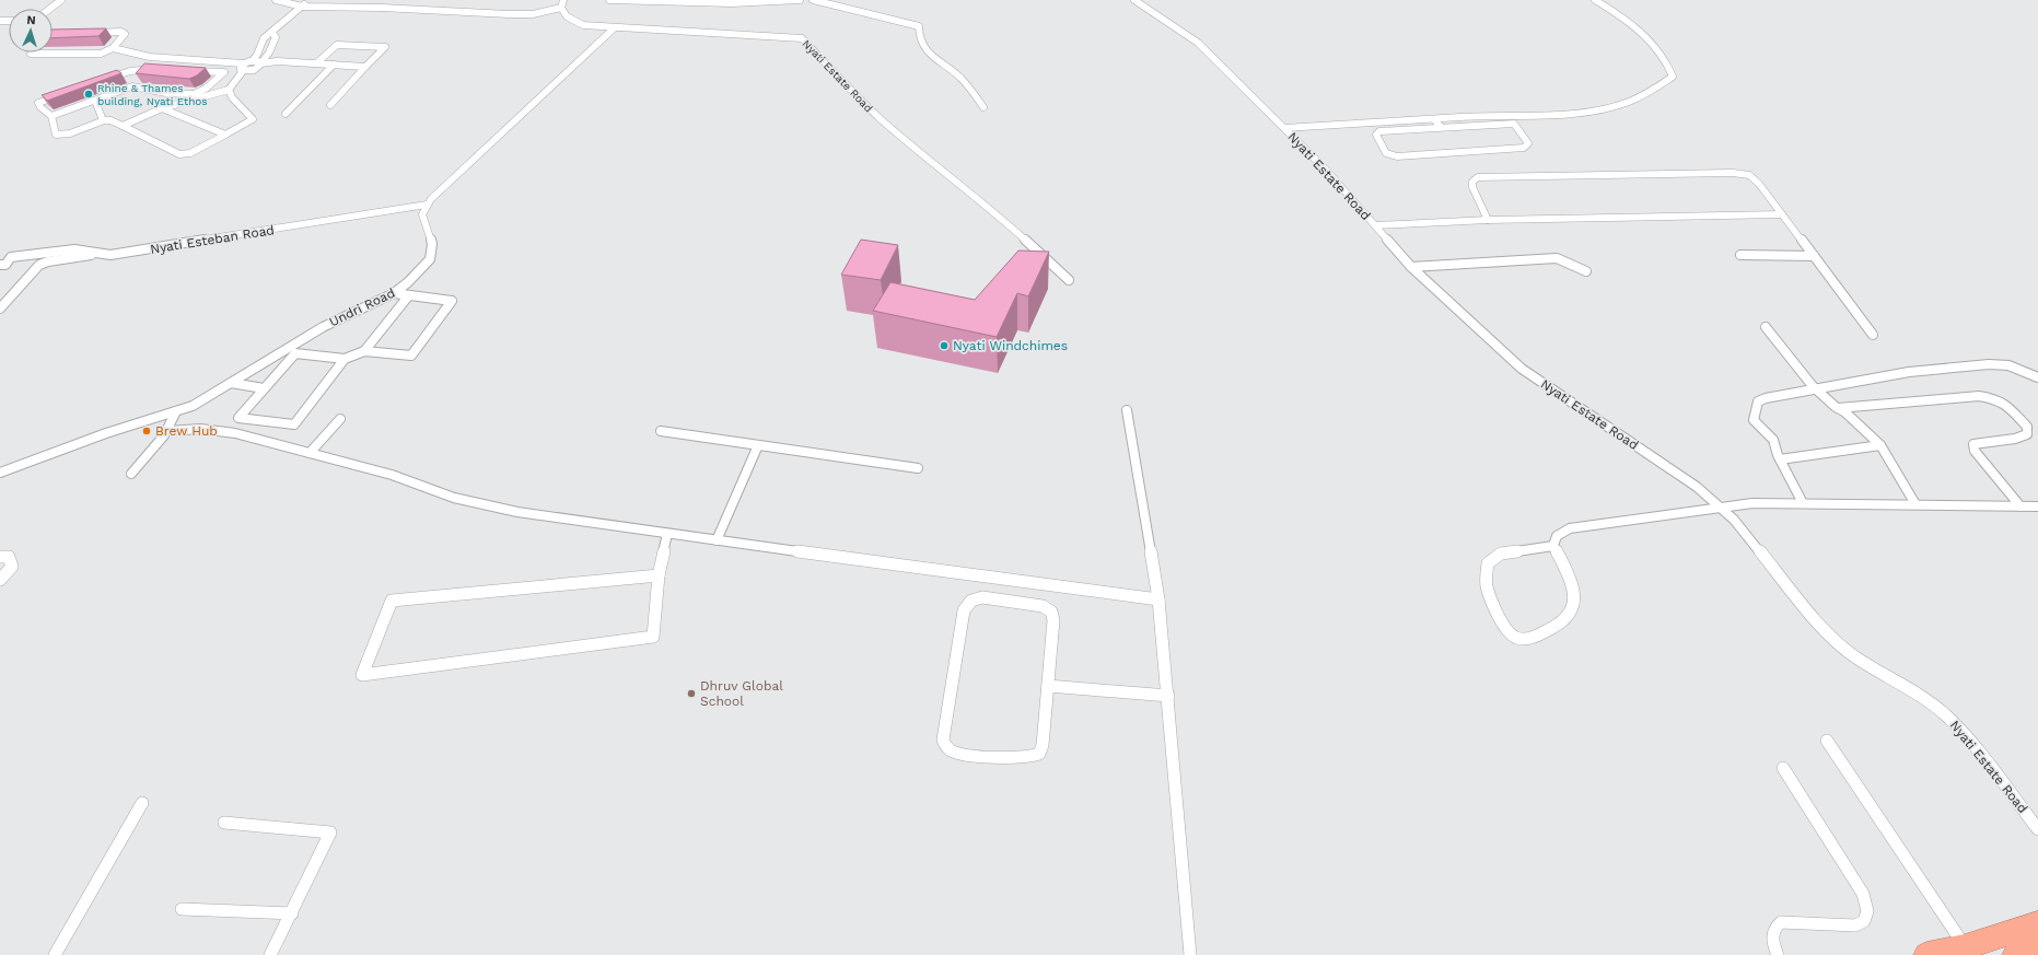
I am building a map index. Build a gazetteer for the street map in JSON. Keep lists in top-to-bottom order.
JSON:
{
  "streets": {
    "street": ["Nyati Estate Road", "Nyati Esteban Road", "Undri Road"]
  },
  "crossings": [
    ["Nyati Esteban Road", "Undri Road"]
  ],
  "places": [
    "Rhine & Thames building, Nyati Ethos",
    "Nyati Windchimes",
    "Brew Hub",
    "Dhruv Global School"
  ],
  "north": "top"
}
